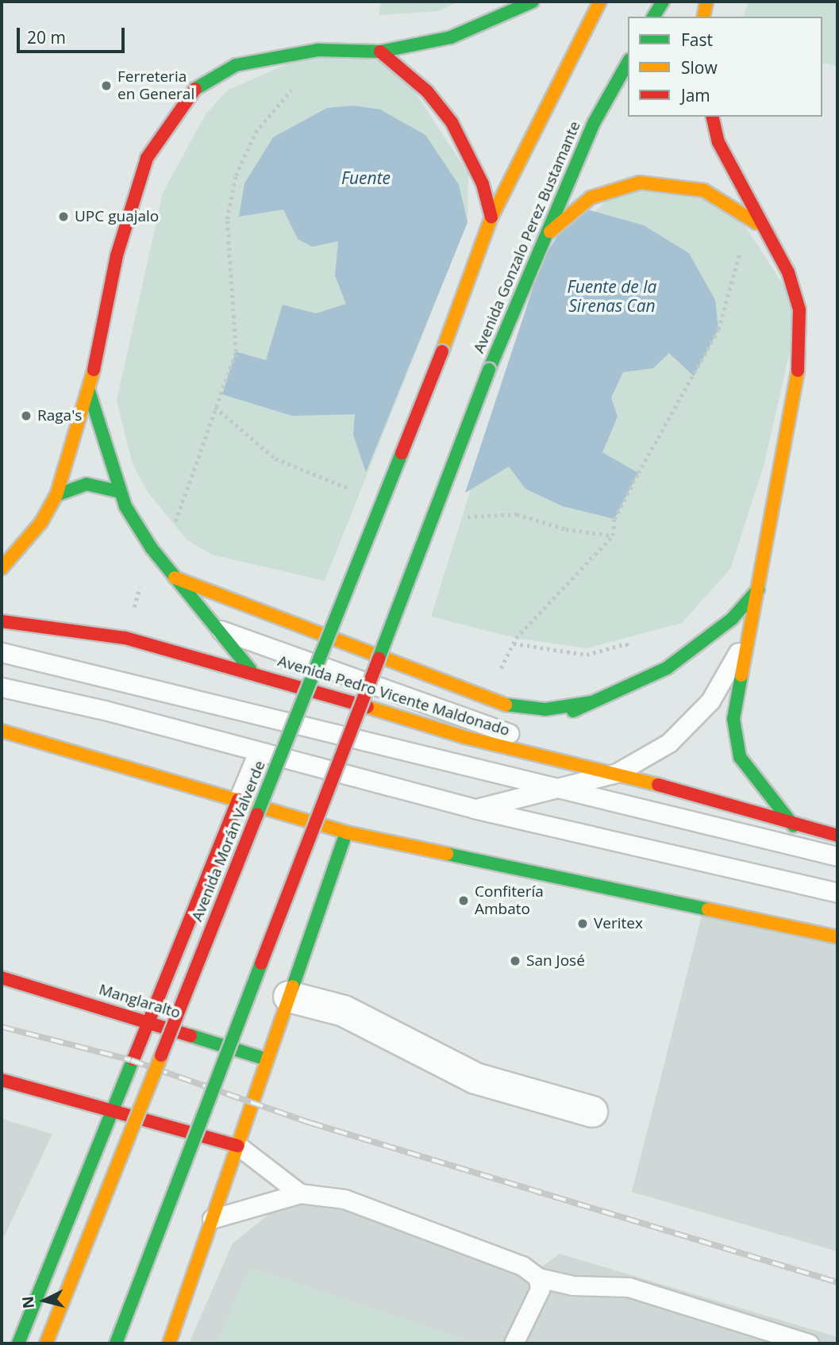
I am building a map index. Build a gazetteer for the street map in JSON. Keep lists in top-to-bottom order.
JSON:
{
  "streets": {
    "main road": [
      "Avenida Gonzalo Perez Bustamante",
      "Avenida Pedro Vicente Maldonado",
      "Avenida Morán Valverde",
      "Manglaralto"
    ]
  },
  "water": ["Fuente", "Fuente de la Sirenas Can"],
  "places": [
    "Ferreteria en General",
    "UPC guajalo",
    "Raga's",
    "Confitería Ambato",
    "Veritex",
    "San José"
  ],
  "legend": ["Fast", "Slow", "Jam"],
  "scale_bar": "20 m",
  "north": "left"
}
